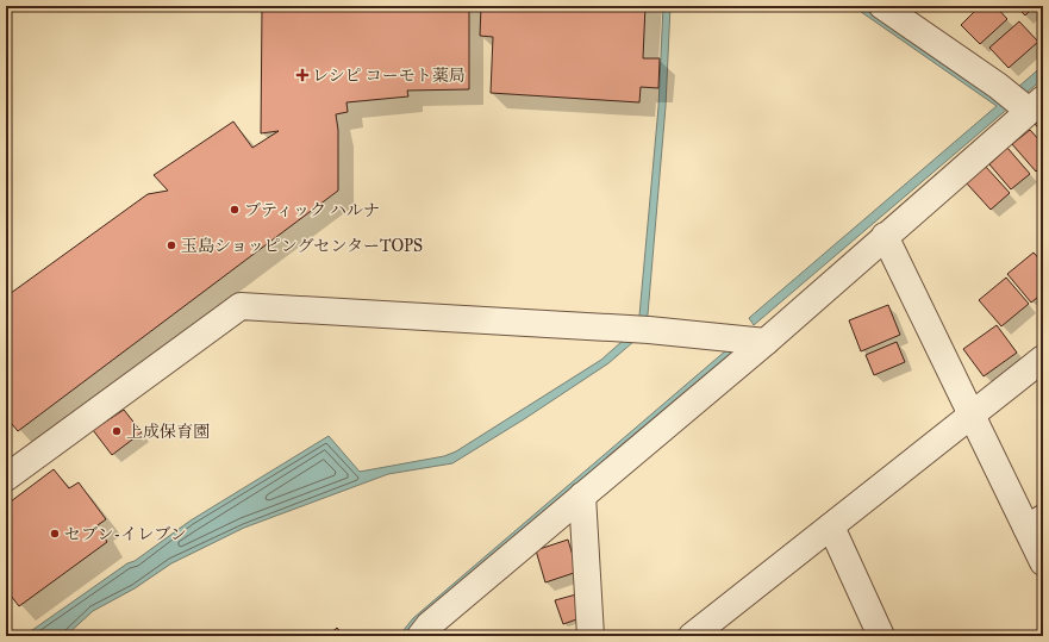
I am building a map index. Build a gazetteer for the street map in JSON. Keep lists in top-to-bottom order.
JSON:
{
  "places": {
    "health": ["レシピ コーモト薬局"],
    "other": [
      "ブティック ハルナ",
      "玉島ショッピングセンターTOPS",
      "上成保育園",
      "セブン-イレブン"
    ]
  }
}
